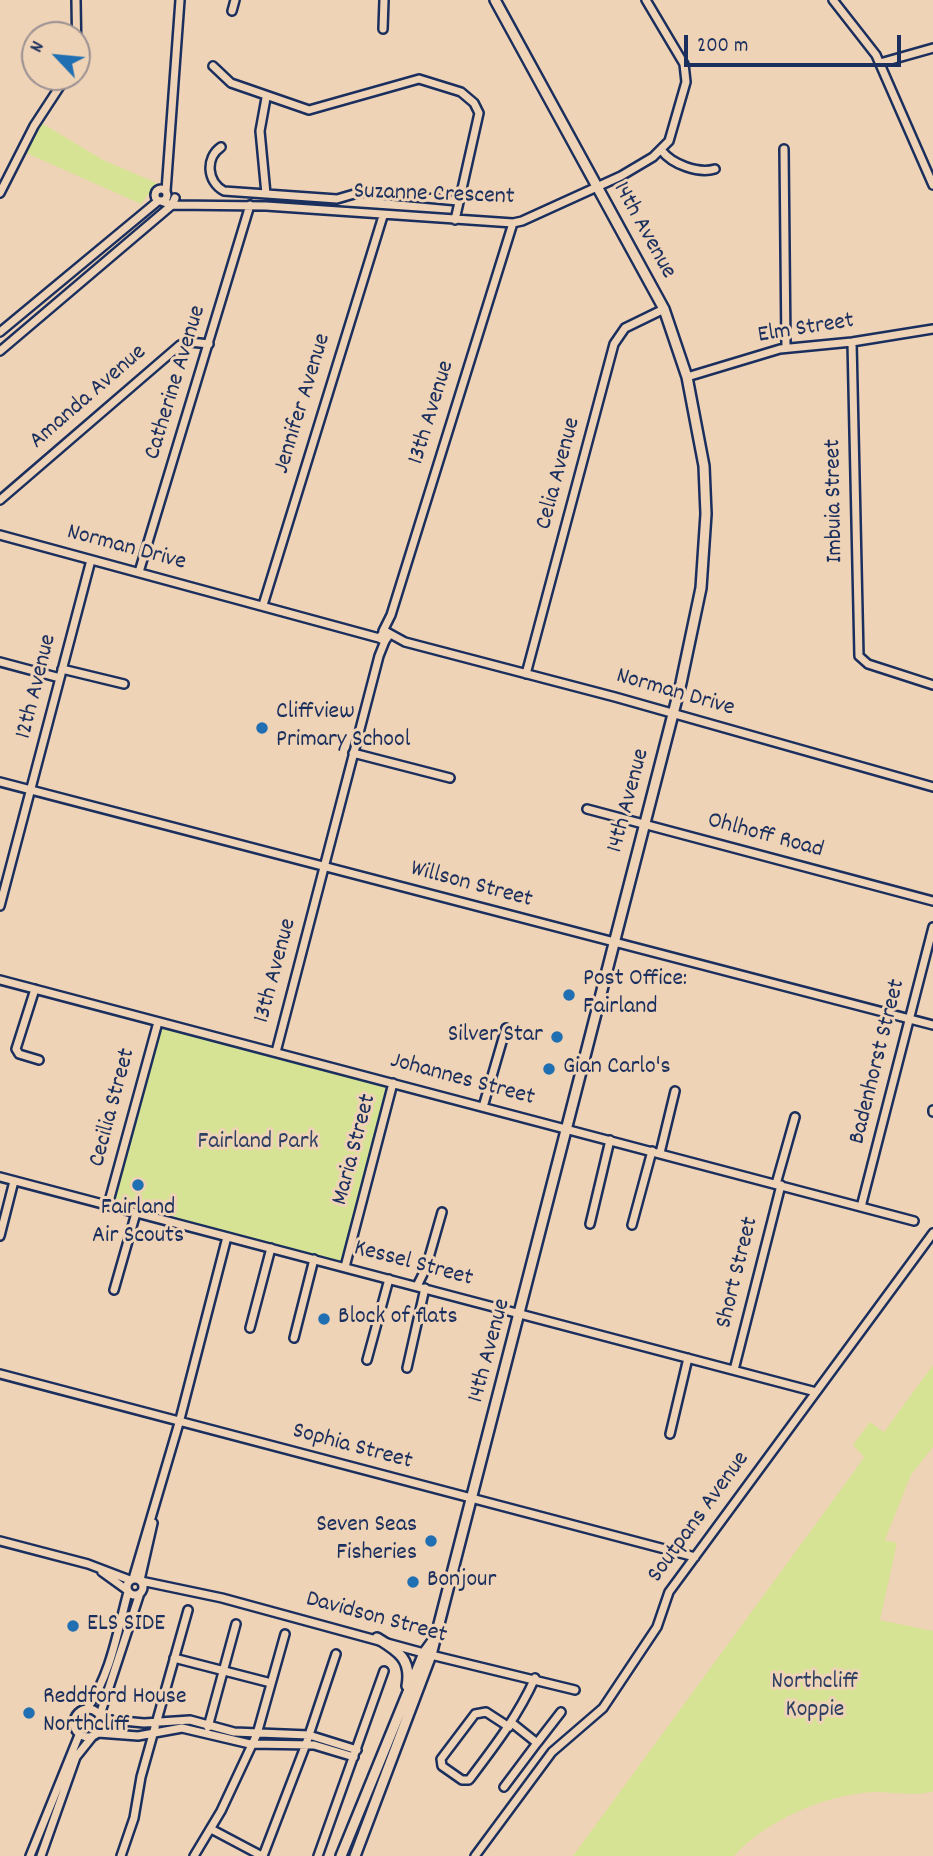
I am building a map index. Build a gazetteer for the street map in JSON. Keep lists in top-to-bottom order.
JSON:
{
  "streets": {
    "main road": ["14th Avenue"],
    "street": [
      "Suzanne Crescent",
      "Elm Street",
      "Catherine Avenue",
      "Amanda Avenue",
      "Jennifer Avenue",
      "13th Avenue",
      "Celia Avenue",
      "Imbuia Street",
      "Norman Drive",
      "12th Avenue",
      "Ohlhoff Road",
      "Willson Street",
      "Badenhorst Street",
      "Johannes Street",
      "Cecilia Street",
      "Maria Street",
      "Kessel Street",
      "Short Street",
      "Sophia Street",
      "Soutpans Avenue",
      "Davidson Street"
    ]
  },
  "crossings": [
    ["Suzanne Crescent", "14th Avenue"],
    ["Suzanne Crescent", "Catherine Avenue"],
    ["Suzanne Crescent", "Jennifer Avenue"],
    ["Suzanne Crescent", "13th Avenue"],
    ["14th Avenue", "Elm Street"],
    ["14th Avenue", "Celia Avenue"],
    ["14th Avenue", "Norman Drive"],
    ["14th Avenue", "Ohlhoff Road"],
    ["14th Avenue", "Willson Street"],
    ["14th Avenue", "Johannes Street"],
    ["14th Avenue", "Kessel Street"],
    ["14th Avenue", "Sophia Street"],
    ["14th Avenue", "Davidson Street"],
    ["Elm Street", "Imbuia Street"],
    ["Catherine Avenue", "Amanda Avenue"],
    ["Catherine Avenue", "Norman Drive"],
    ["Jennifer Avenue", "Norman Drive"],
    ["13th Avenue", "Norman Drive"],
    ["13th Avenue", "Willson Street"],
    ["13th Avenue", "Johannes Street"],
    ["Celia Avenue", "Norman Drive"],
    ["Norman Drive", "12th Avenue"],
    ["12th Avenue", "Willson Street"],
    ["Willson Street", "Badenhorst Street"],
    ["Badenhorst Street", "Johannes Street"],
    ["Johannes Street", "Cecilia Street"],
    ["Johannes Street", "Maria Street"],
    ["Johannes Street", "Short Street"],
    ["Cecilia Street", "Kessel Street"],
    ["Maria Street", "Kessel Street"],
    ["Kessel Street", "Short Street"],
    ["Kessel Street", "Soutpans Avenue"],
    ["Sophia Street", "Soutpans Avenue"]
  ],
  "parks": ["Fairland Park", "Northcliff Koppie"],
  "places": [
    "Cliffview Primary School",
    "Post Office: Fairland",
    "Silver Star",
    "Gian Carlo's",
    "Fairland Air Scouts",
    "Block of flats",
    "Seven Seas Fisheries",
    "Bonjour",
    "ELS SIDE",
    "Reddford House Northcliff"
  ],
  "scale_bar": "200 m",
  "north": "top left"
}
